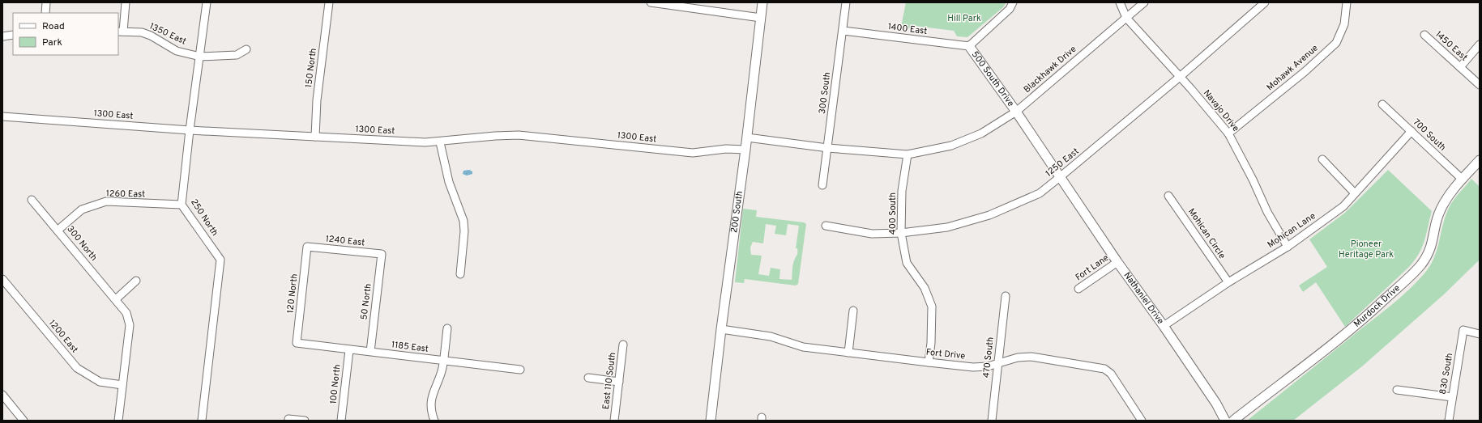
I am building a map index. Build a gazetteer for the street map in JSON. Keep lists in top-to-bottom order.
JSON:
{
  "streets": {
    "street": [
      "1400 East",
      "1350 East",
      "1450 East",
      "150 North",
      "Mohawk Avenue",
      "Blackhawk Drive",
      "500 South Drive",
      "300 South",
      "Navajo Drive",
      "1300 East",
      "700 South",
      "1250 East",
      "1260 East",
      "200 South",
      "400 South",
      "250 North",
      "Mohican Lane",
      "Mohican Circle",
      "1240 East",
      "300 North",
      "Fort Lane",
      "120 North",
      "Nathaniel Drive",
      "50 North",
      "Murdock Drive",
      "1200 East",
      "1185 East",
      "Fort Drive",
      "470 South",
      "830 South",
      "East 110 South",
      "100 North"
    ]
  },
  "crossings": [
    ["1400 East", "500 South Drive"],
    ["1400 East", "300 South"],
    ["1350 East", "250 North"],
    ["150 North", "1300 East"],
    ["Mohawk Avenue", "Navajo Drive"],
    ["Blackhawk Drive", "500 South Drive"],
    ["Blackhawk Drive", "300 South"],
    ["Blackhawk Drive", "Navajo Drive"],
    ["Blackhawk Drive", "400 South"],
    ["500 South Drive", "1250 East"],
    ["500 South Drive", "Nathaniel Drive"],
    ["Navajo Drive", "1250 East"],
    ["Navajo Drive", "Mohican Lane"],
    ["1300 East", "200 South"],
    ["1300 East", "250 North"],
    ["700 South", "Mohican Lane"],
    ["700 South", "Murdock Drive"],
    ["1250 East", "400 South"],
    ["1250 East", "Nathaniel Drive"],
    ["1260 East", "250 North"],
    ["1260 East", "300 North"],
    ["200 South", "Fort Drive"],
    ["400 South", "Fort Drive"],
    ["Mohican Lane", "Mohican Circle"],
    ["Mohican Lane", "Nathaniel Drive"],
    ["1240 East", "120 North"],
    ["1240 East", "50 North"],
    ["300 North", "1200 East"],
    ["Fort Lane", "Nathaniel Drive"],
    ["120 North", "1185 East"],
    ["50 North", "1185 East"],
    ["1185 East", "100 North"],
    ["Fort Drive", "470 South"]
  ],
  "parks": ["Hill Park", "Pioneer Heritage Park"],
  "legend": ["Road", "Park"]
}
